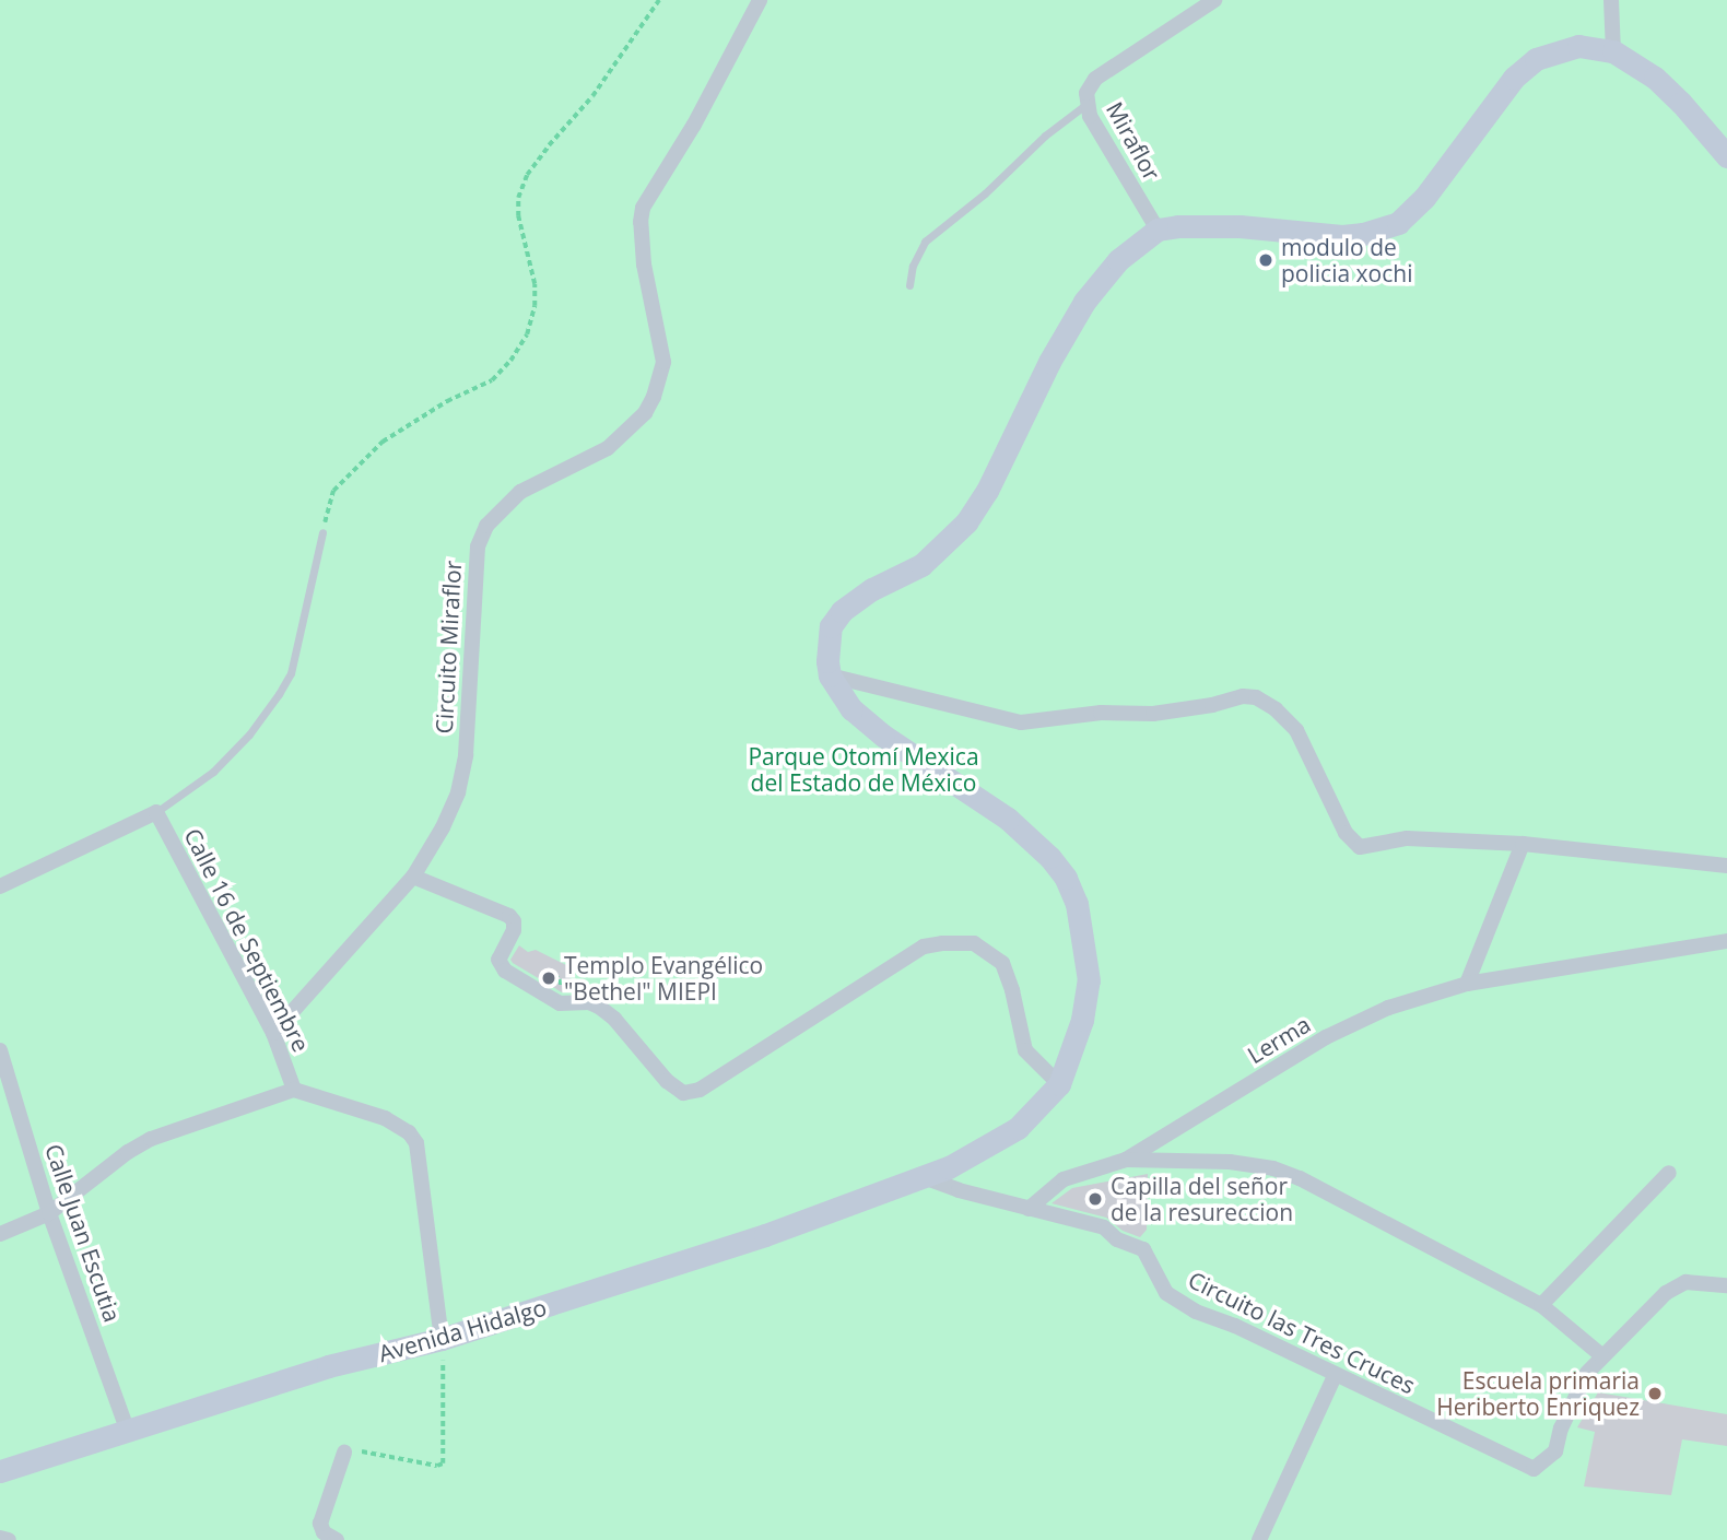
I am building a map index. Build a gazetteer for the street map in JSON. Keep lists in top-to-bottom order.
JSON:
{
  "streets": {
    "main road": ["Avenida Hidalgo"],
    "street": [
      "Miraflor",
      "Circuito Miraflor",
      "Calle 16 de Septiembre",
      "Lerma",
      "Calle Juan Escutia",
      "Circuito las Tres Cruces"
    ]
  },
  "crossings": [
    ["Circuito Miraflor", "Calle 16 de Septiembre"],
    ["Calle 16 de Septiembre", "Calle Juan Escutia"],
    ["Calle 16 de Septiembre", "Avenida Hidalgo"],
    ["Calle Juan Escutia", "Avenida Hidalgo"],
    ["Avenida Hidalgo", "Circuito las Tres Cruces"]
  ],
  "parks": ["Parque Otomí Mexica del Estado de México"],
  "places": [
    "modulo de policia xochi",
    "Templo Evangélico \"Bethel\" MIEPI",
    "Capilla del señor de la resureccion",
    "Escuela primaria Heriberto Enriquez"
  ]
}
